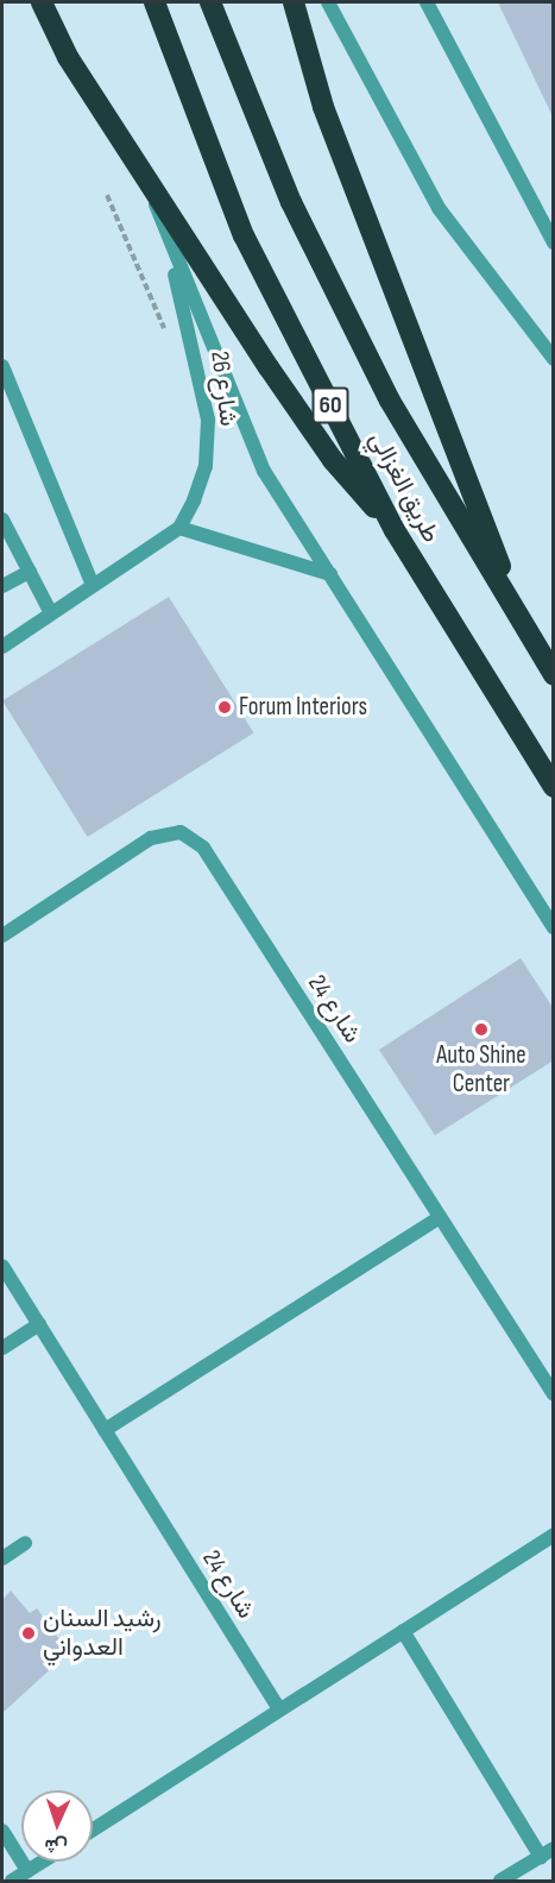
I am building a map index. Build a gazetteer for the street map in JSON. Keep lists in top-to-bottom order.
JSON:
{
  "streets": {
    "highway": ["60", "طريق الغزالي"],
    "street": ["شارع 26", "شارع 24"]
  },
  "places": ["Forum Interiors", "Auto Shine Center", "رشيد السنان العدواني"],
  "north": "bottom"
}
